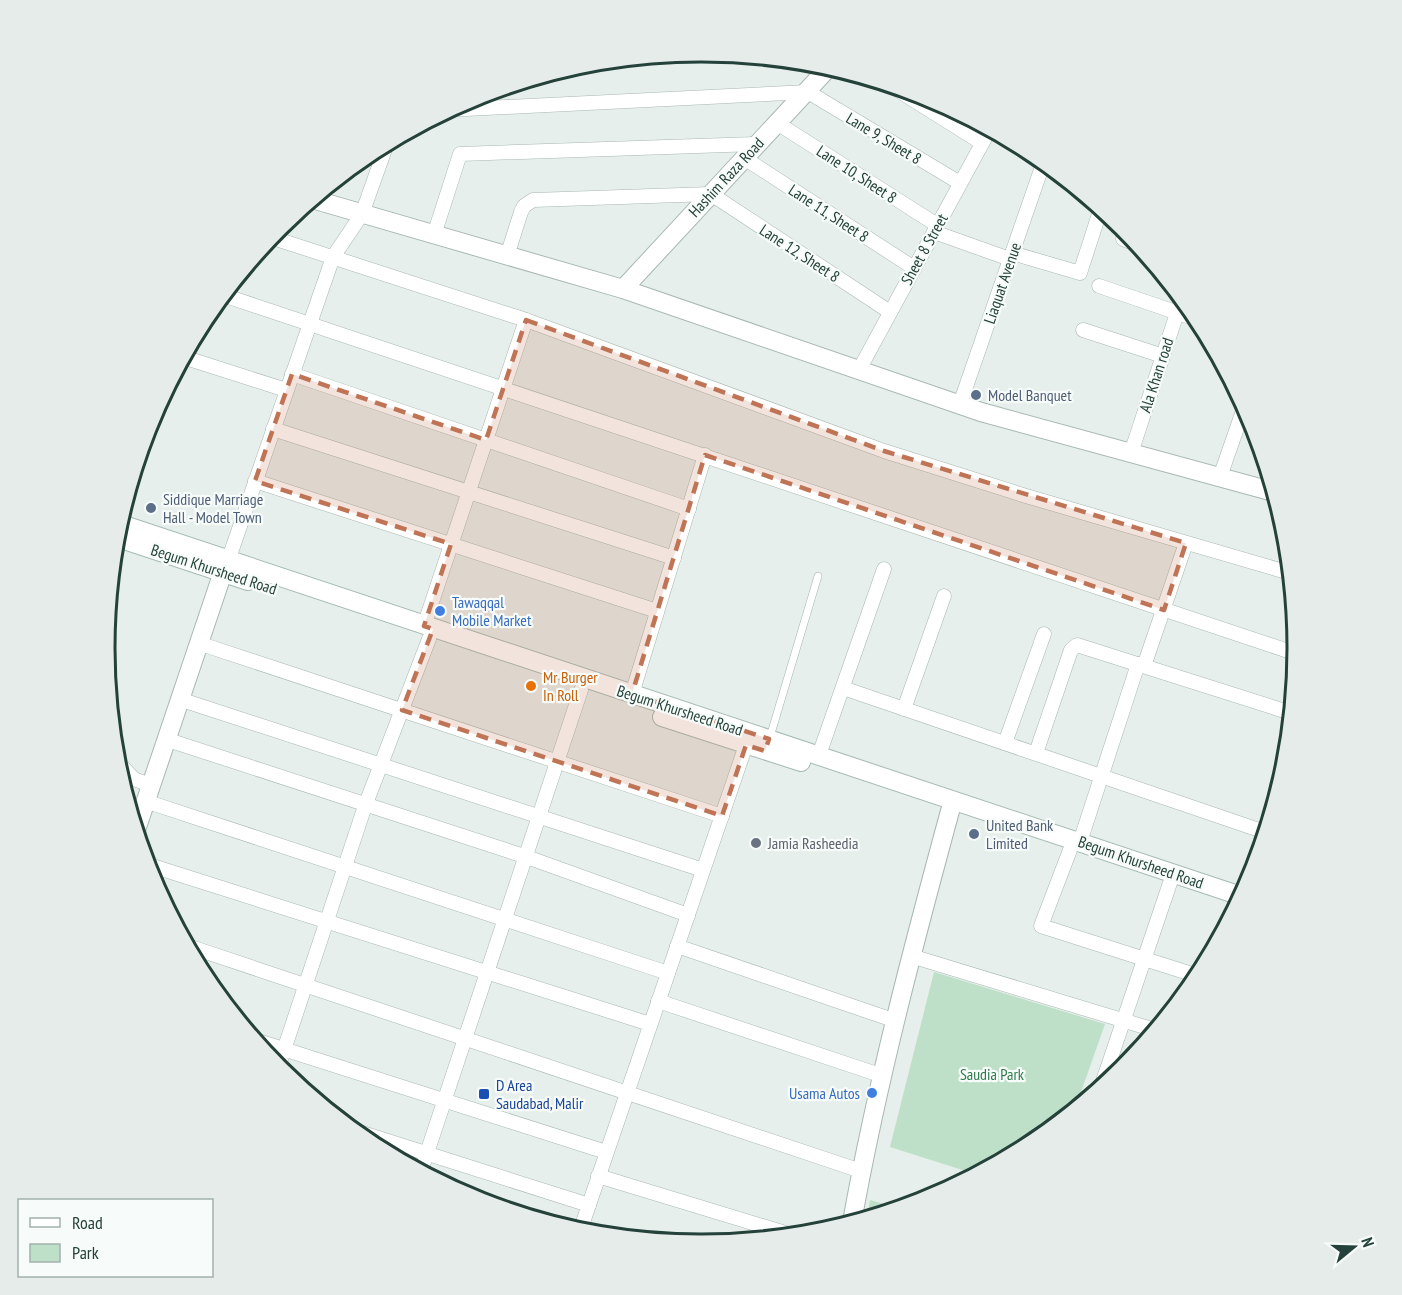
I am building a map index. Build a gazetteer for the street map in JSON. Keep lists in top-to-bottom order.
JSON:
{
  "streets": {
    "street": [
      "Lane 9, Sheet 8",
      "Lane 10, Sheet 8",
      "Hashim Raza Road",
      "Lane 11, Sheet 8",
      "Sheet 8 Street",
      "Lane 12, Sheet 8",
      "Liaquat Avenue",
      "Ala Khan road",
      "Begum Khursheed Road"
    ]
  },
  "crossings": [
    ["Lane 9, Sheet 8", "Hashim Raza Road"],
    ["Lane 9, Sheet 8", "Sheet 8 Street"],
    ["Lane 10, Sheet 8", "Hashim Raza Road"],
    ["Lane 10, Sheet 8", "Sheet 8 Street"],
    ["Lane 10, Sheet 8", "Liaquat Avenue"],
    ["Hashim Raza Road", "Lane 11, Sheet 8"],
    ["Hashim Raza Road", "Lane 12, Sheet 8"],
    ["Lane 11, Sheet 8", "Sheet 8 Street"],
    ["Sheet 8 Street", "Lane 12, Sheet 8"]
  ],
  "parks": ["Saudia Park"],
  "places": {
    "other": [
      "Model Banquet",
      "Siddique Marriage Hall - Model Town",
      "Tawaqqal Mobile Market",
      "Mr Burger In Roll",
      "United Bank Limited",
      "Jamia Rasheedia",
      "Usama Autos"
    ],
    "transit": ["D Area Saudabad, Malir"]
  },
  "legend": ["Road", "Park"],
  "north": "right"
}
